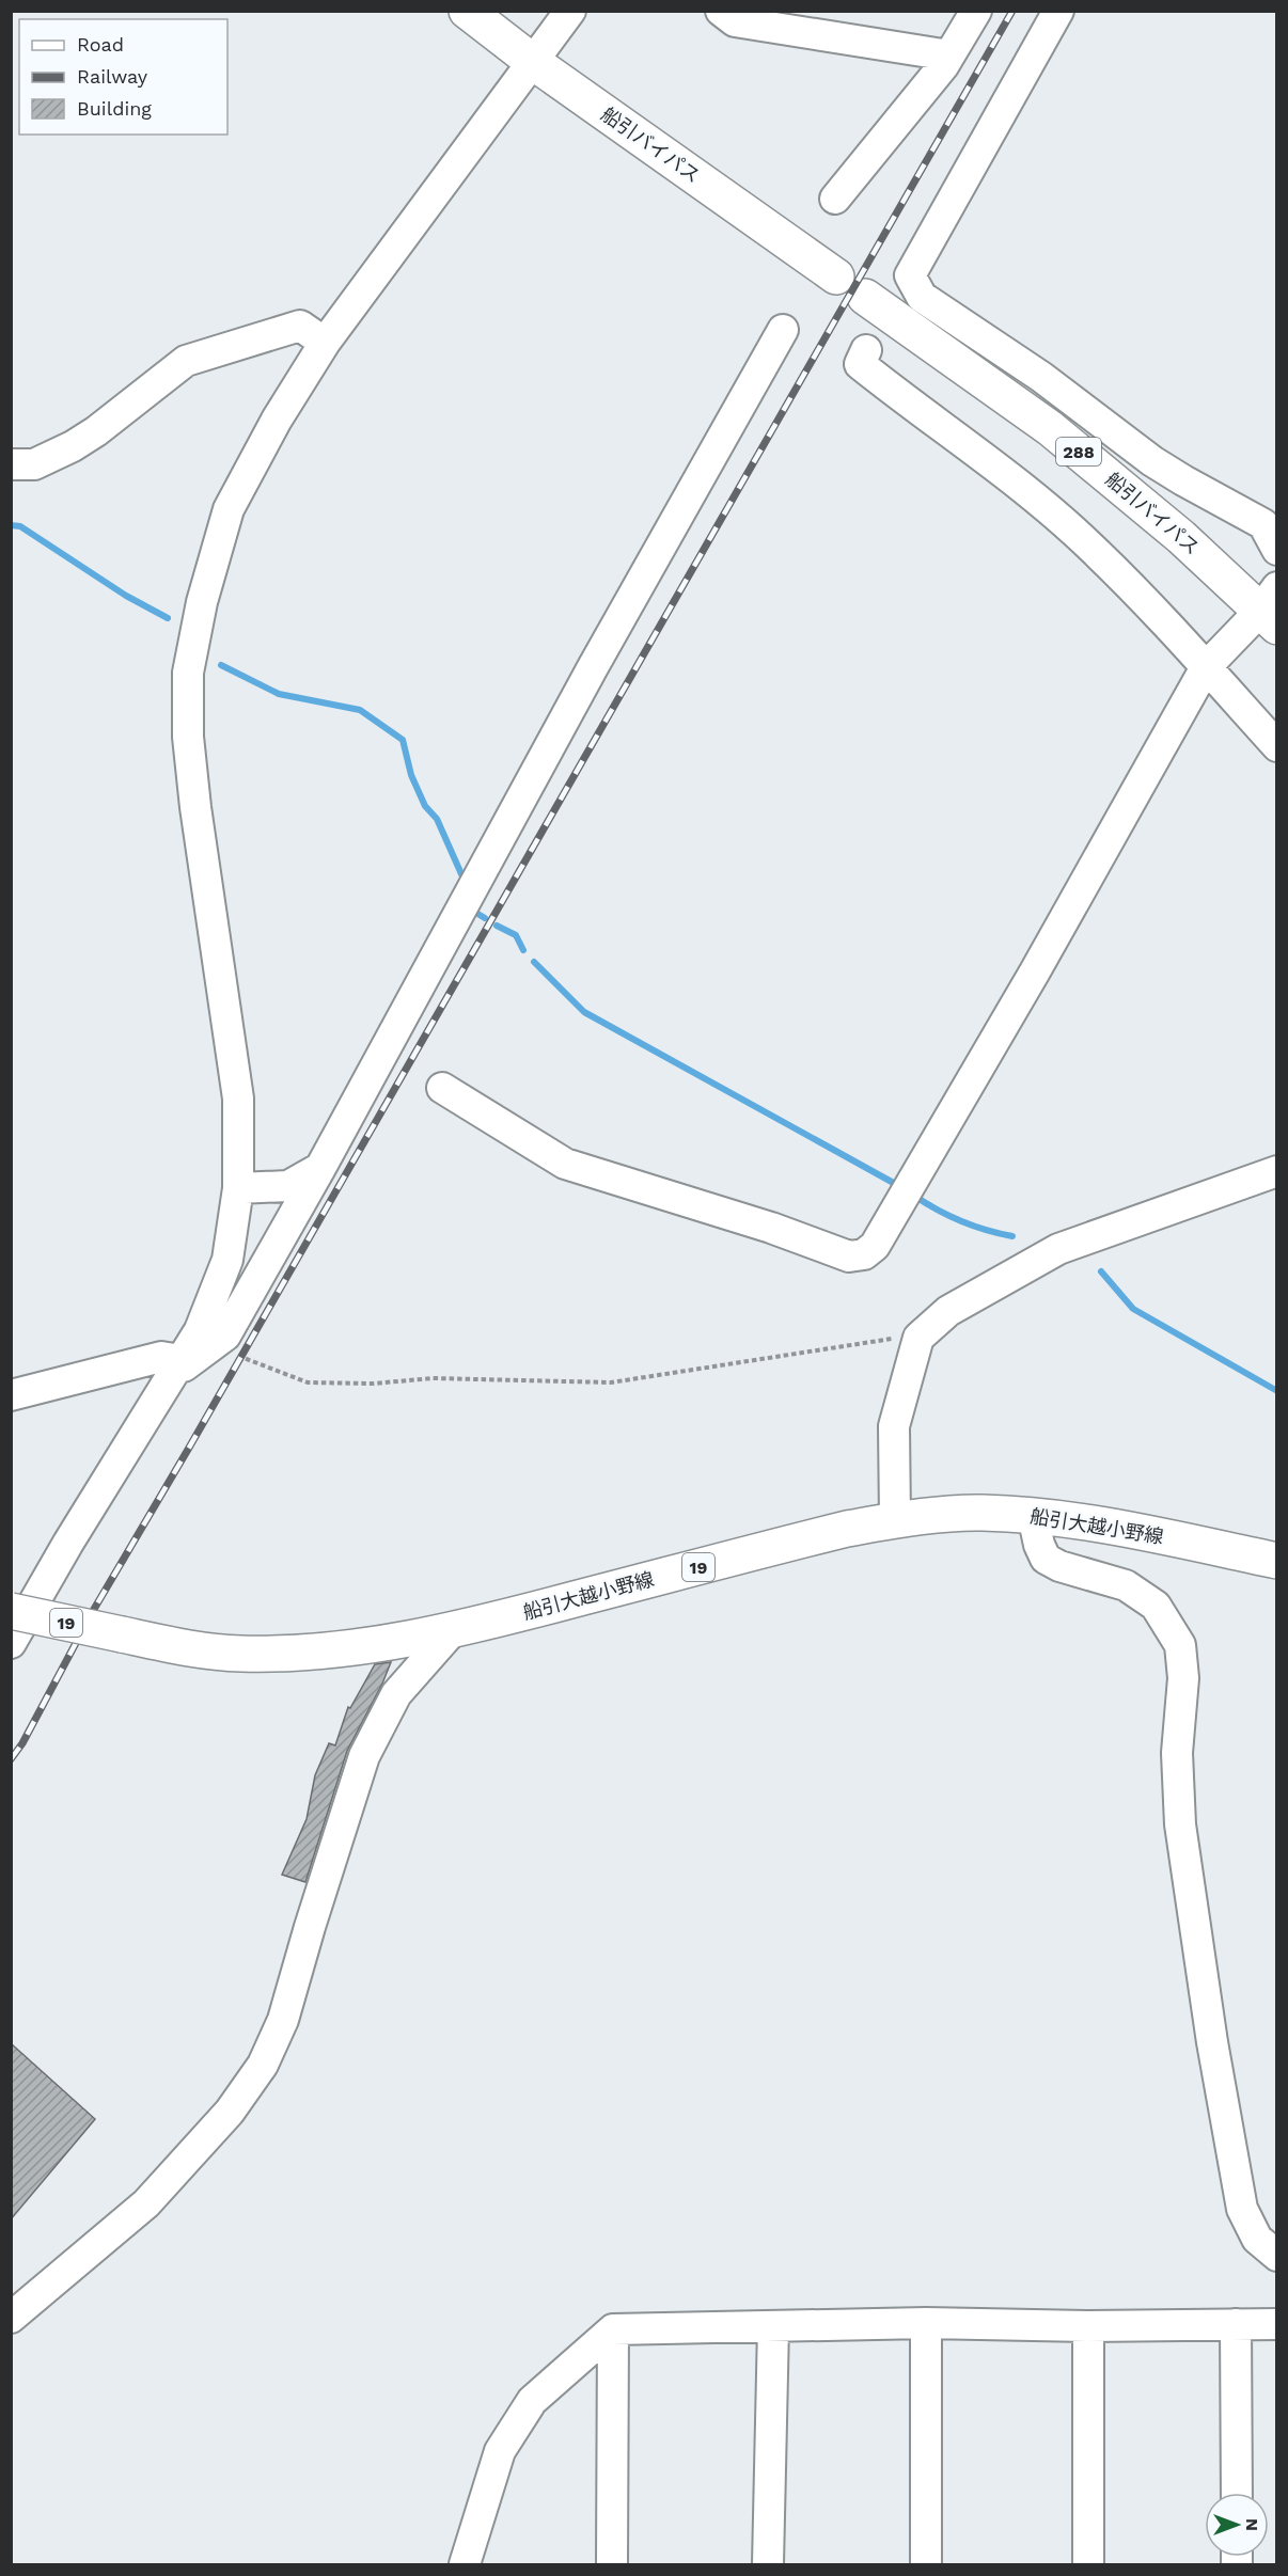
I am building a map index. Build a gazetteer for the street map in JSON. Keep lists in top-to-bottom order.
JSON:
{
  "streets": {
    "main road": [
      "船引バイパス",
      "288",
      "船引大越小野線",
      "19"
    ]
  },
  "legend": ["Road", "Railway", "Building"],
  "north": "right"
}
